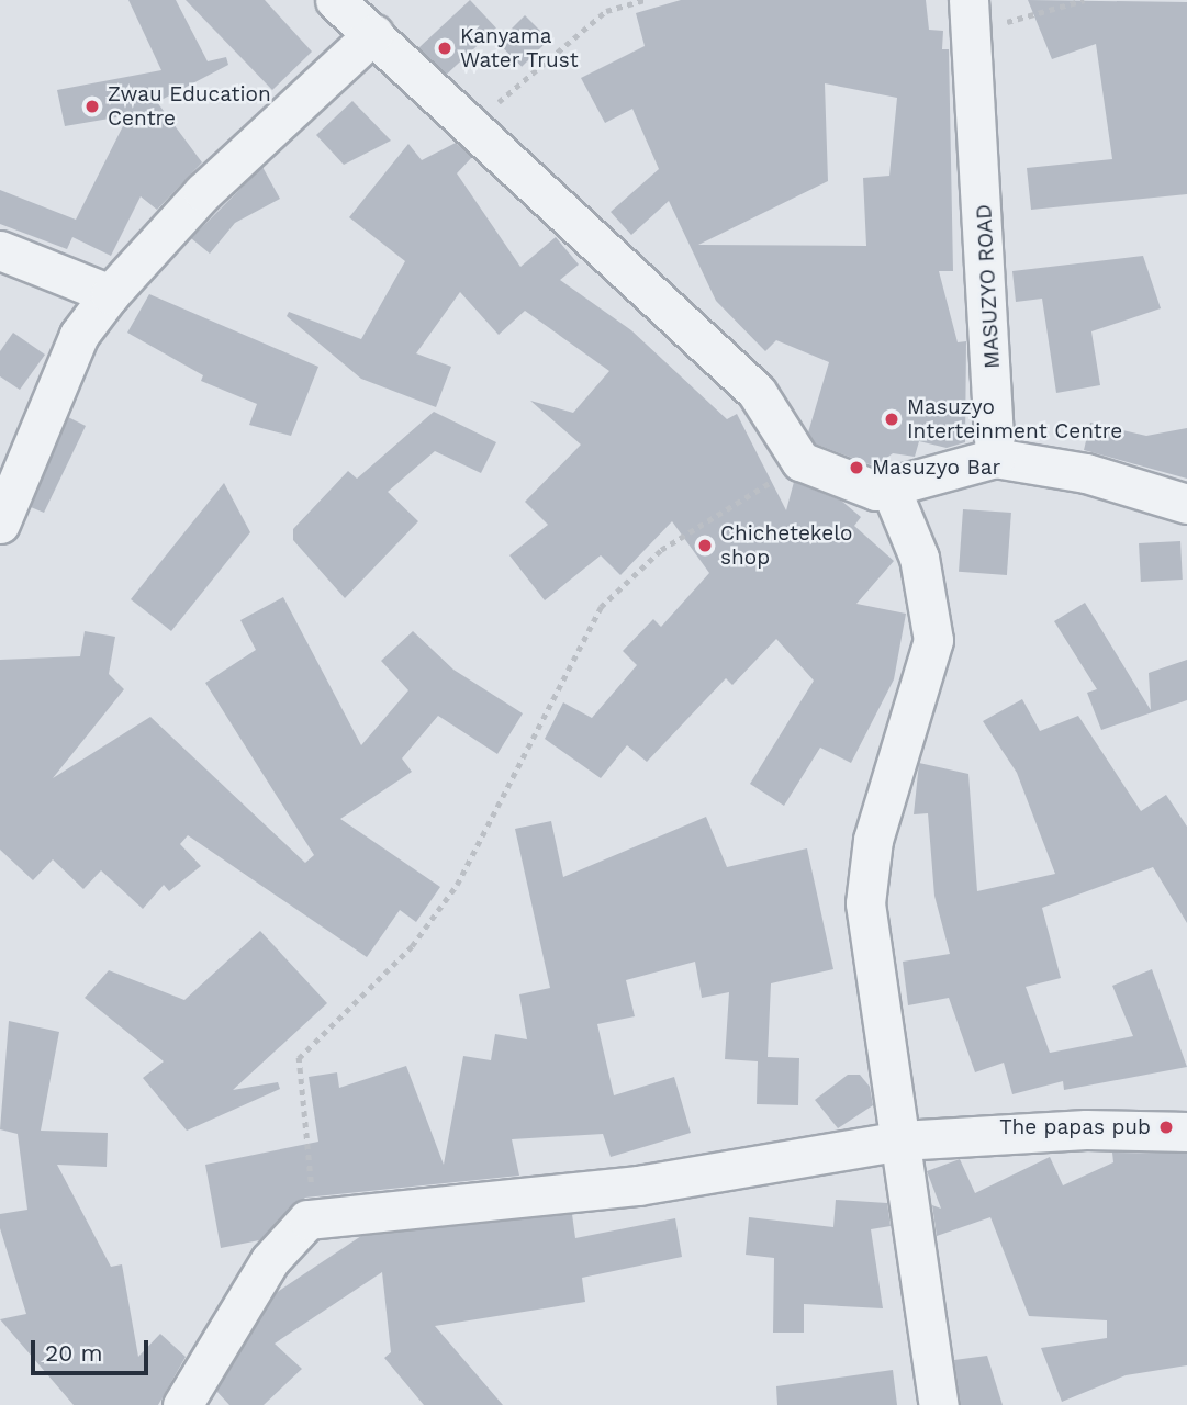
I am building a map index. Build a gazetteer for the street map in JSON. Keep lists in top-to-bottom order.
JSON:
{
  "streets": {
    "street": ["MASUZYO ROAD"]
  },
  "places": [
    "Kanyama Water Trust",
    "Zwau Education Centre",
    "Masuzyo Interteinment Centre",
    "Masuzyo Bar",
    "Chichetekelo shop",
    "The papas pub"
  ],
  "scale_bar": "20 m"
}
